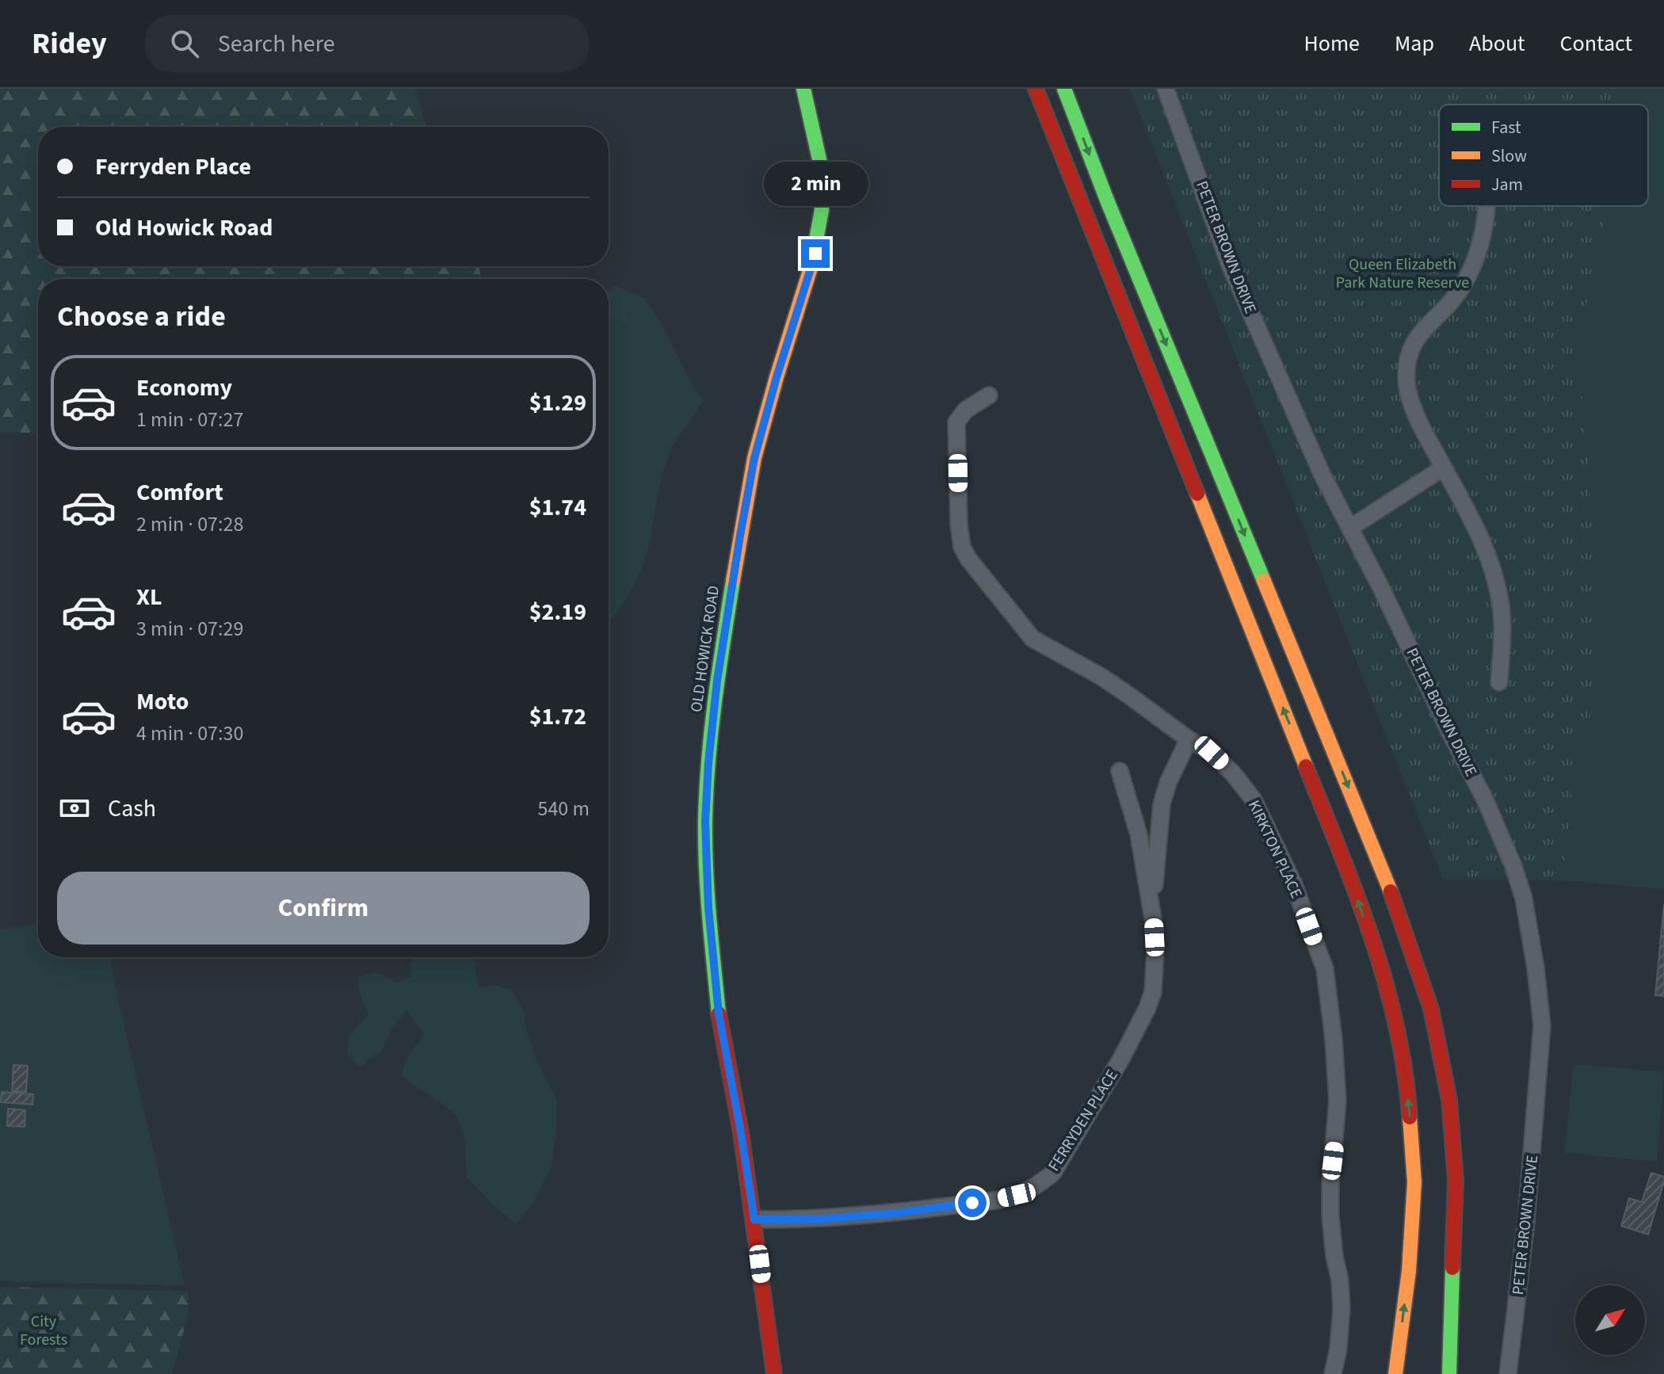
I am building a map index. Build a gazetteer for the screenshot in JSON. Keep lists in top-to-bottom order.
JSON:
{
  "streets": {
    "main road": ["OLD HOWICK ROAD"],
    "street": ["PETER BROWN DRIVE", "KIRKTON PLACE", "FERRYDEN PLACE"]
  },
  "crossings": [
    ["OLD HOWICK ROAD", "FERRYDEN PLACE"],
    ["KIRKTON PLACE", "FERRYDEN PLACE"]
  ],
  "parks": ["Queen Elizabeth Park Nature Reserve", "City Forests"],
  "legend": ["Fast", "Slow", "Jam"],
  "north": "top right",
  "page": {
    "header": "Ridey",
    "search": "Search here",
    "nav": [
      "Home",
      "Map",
      "About",
      "Contact"
    ],
    "banner": ["Ferryden Place", "Old Howick Road"],
    "bubble": "2 min",
    "heading": "Choose a ride",
    "list": [
      {
        "name": "Economy",
        "note": "1 min · 07:27",
        "value": "$1.29"
      },
      {
        "name": "Comfort",
        "note": "2 min · 07:28",
        "value": "$1.74"
      },
      {
        "name": "XL",
        "note": "3 min · 07:29",
        "value": "$2.19"
      },
      {
        "name": "Moto",
        "note": "4 min · 07:30",
        "value": "$1.72"
      }
    ],
    "pay": ["Cash", "540 m"],
    "buttons": "Confirm"
  }
}
